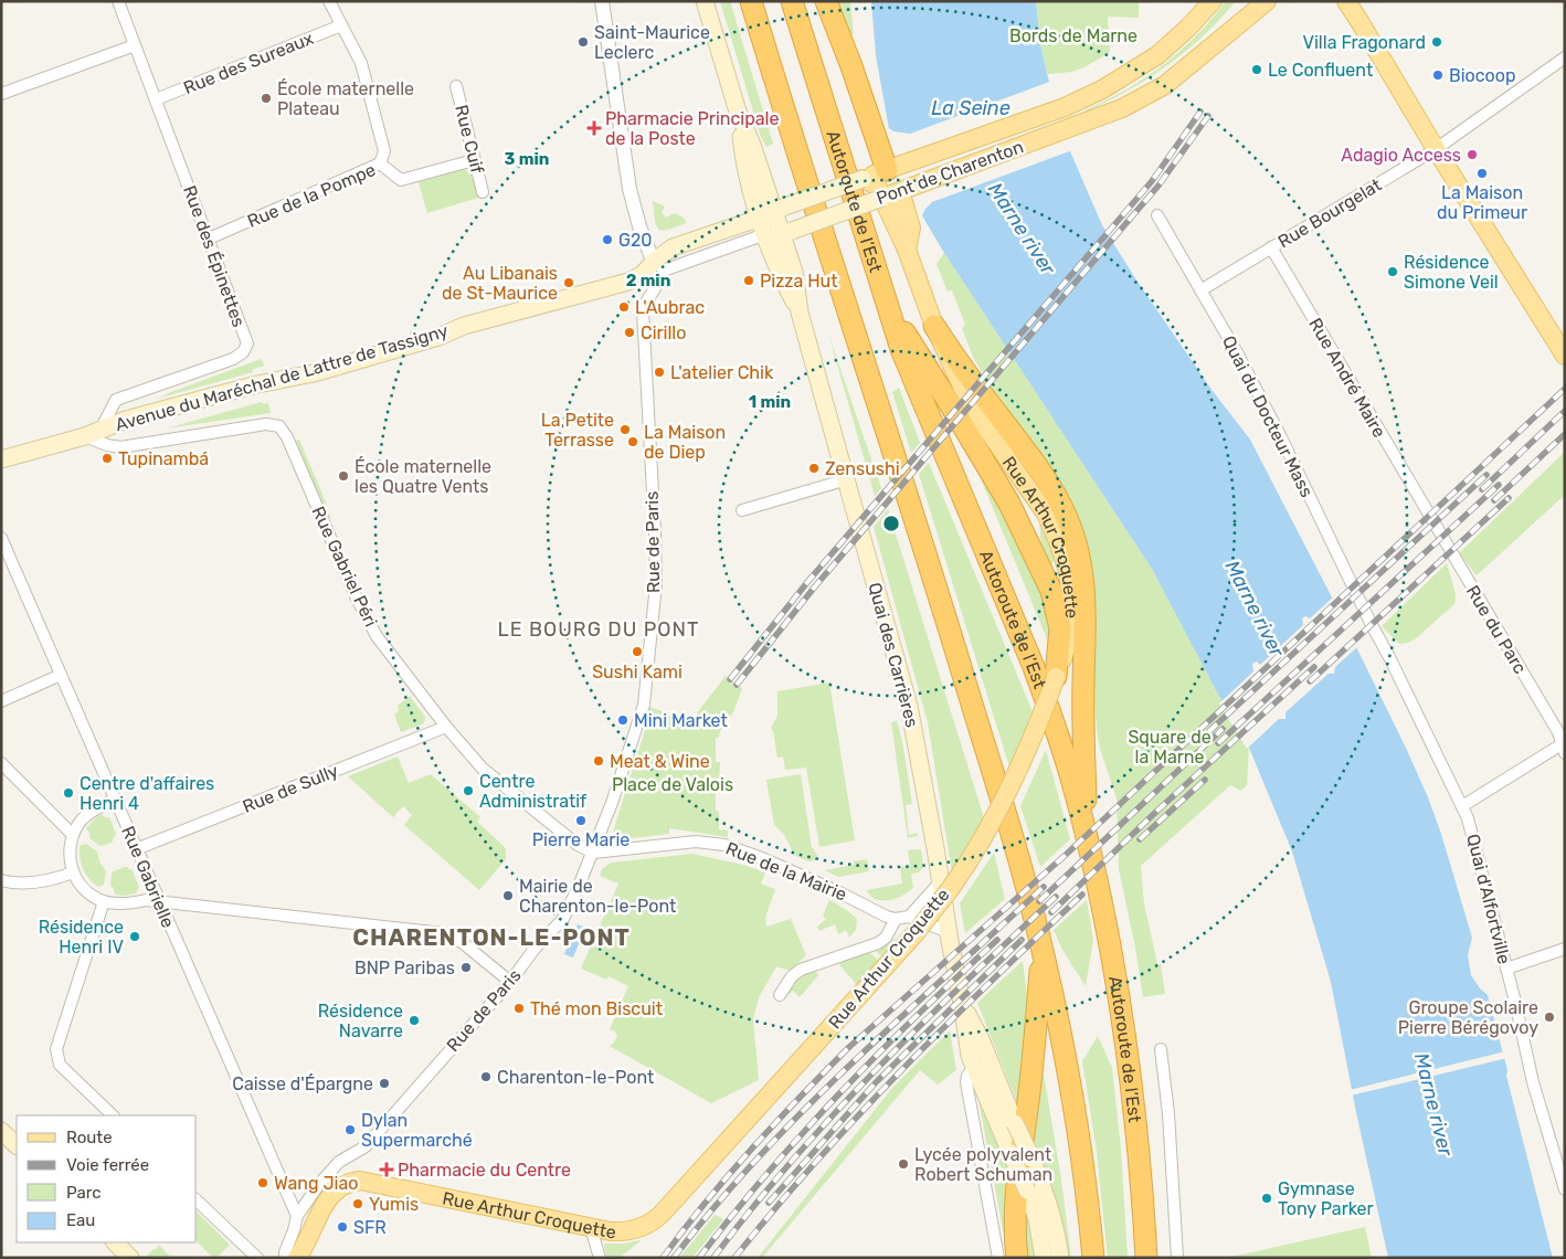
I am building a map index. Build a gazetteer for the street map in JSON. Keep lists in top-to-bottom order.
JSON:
{
  "streets": {
    "highway": ["Autoroute de l’Est"],
    "main road": [
      "Pont de Charenton",
      "Avenue du Maréchal de Lattre de Tassigny",
      "Rue Arthur Croquette",
      "Quai des Carrières"
    ],
    "street": [
      "Rue des Sureaux",
      "Rue Cuif",
      "Rue de la Pompe",
      "Rue Bourgelat",
      "Rue des Épinettes",
      "Rue André Maire",
      "Quai du Docteur Mass",
      "Rue de Paris",
      "Rue Gabriel Péri",
      "Rue du Parc",
      "Rue de Sully",
      "Rue de la Mairie",
      "Rue Gabrielle",
      "Quai d'Alfortville"
    ]
  },
  "crossings": [
    ["Rue des Sureaux", "Rue des Épinettes"],
    ["Rue Cuif", "Rue de la Pompe"],
    ["Pont de Charenton", "Avenue du Maréchal de Lattre de Tassigny"],
    ["Pont de Charenton", "Rue Arthur Croquette"],
    ["Pont de Charenton", "Rue de Paris"],
    ["Pont de Charenton", "Quai des Carrières"],
    ["Rue de la Pompe", "Rue des Épinettes"],
    ["Rue Bourgelat", "Rue André Maire"],
    ["Rue Bourgelat", "Quai du Docteur Mass"],
    ["Rue des Épinettes", "Avenue du Maréchal de Lattre de Tassigny"],
    ["Avenue du Maréchal de Lattre de Tassigny", "Rue de Paris"],
    ["Avenue du Maréchal de Lattre de Tassigny", "Rue Gabriel Péri"],
    ["Rue André Maire", "Rue du Parc"],
    ["Quai du Docteur Mass", "Quai d'Alfortville"],
    ["Rue de Paris", "Rue Gabriel Péri"],
    ["Rue de Paris", "Rue de la Mairie"],
    ["Rue de Paris", "Rue Gabrielle"],
    ["Rue Gabriel Péri", "Rue de Sully"],
    ["Rue Gabriel Péri", "Rue de la Mairie"],
    ["Rue de Sully", "Rue Gabrielle"]
  ],
  "districts": ["LE BOURG DU PONT", "CHARENTON-LE-PONT"],
  "water": ["La Seine", "Marne river"],
  "parks": ["Bords de Marne", "Square de la Marne", "Place de Valois"],
  "places": {
    "other": [
      "Saint-Maurice Leclerc",
      "Villa Fragonard",
      "Le Confluent",
      "Biocoop",
      "École maternelle Plateau",
      "Adagio Access",
      "La Maison du Primeur",
      "G20",
      "Résidence Simone Veil",
      "Pizza Hut",
      "Au Libanais de St-Maurice",
      "L'Aubrac",
      "Cirillo",
      "L'atelier Chik",
      "La Petite Terrasse",
      "La Maison de Diep",
      "Tupinambá",
      "Zensushi",
      "École maternelle les Quatre Vents",
      "Sushi Kami",
      "Mini Market",
      "Meat & Wine",
      "Centre Administratif",
      "Centre d'affaires Henri 4",
      "Pierre Marie",
      "Mairie de Charenton-le-Pont",
      "Résidence Henri IV",
      "BNP Paribas",
      "Thé mon Biscuit",
      "Groupe Scolaire Pierre Bérégovoy",
      "Résidence Navarre",
      "Charenton-le-Pont",
      "Caisse d'Épargne",
      "Dylan Supermarché",
      "Lycée polyvalent Robert Schuman",
      "Wang Jiao",
      "Gymnase Tony Parker",
      "Yumis",
      "SFR"
    ],
    "health": ["Pharmacie Principale de la Poste", "Pharmacie du Centre"]
  },
  "legend": [
    "Route",
    "Voie ferrée",
    "Parc",
    "Eau"
  ],
  "rings": ["3 min", "2 min", "1 min"]
}
